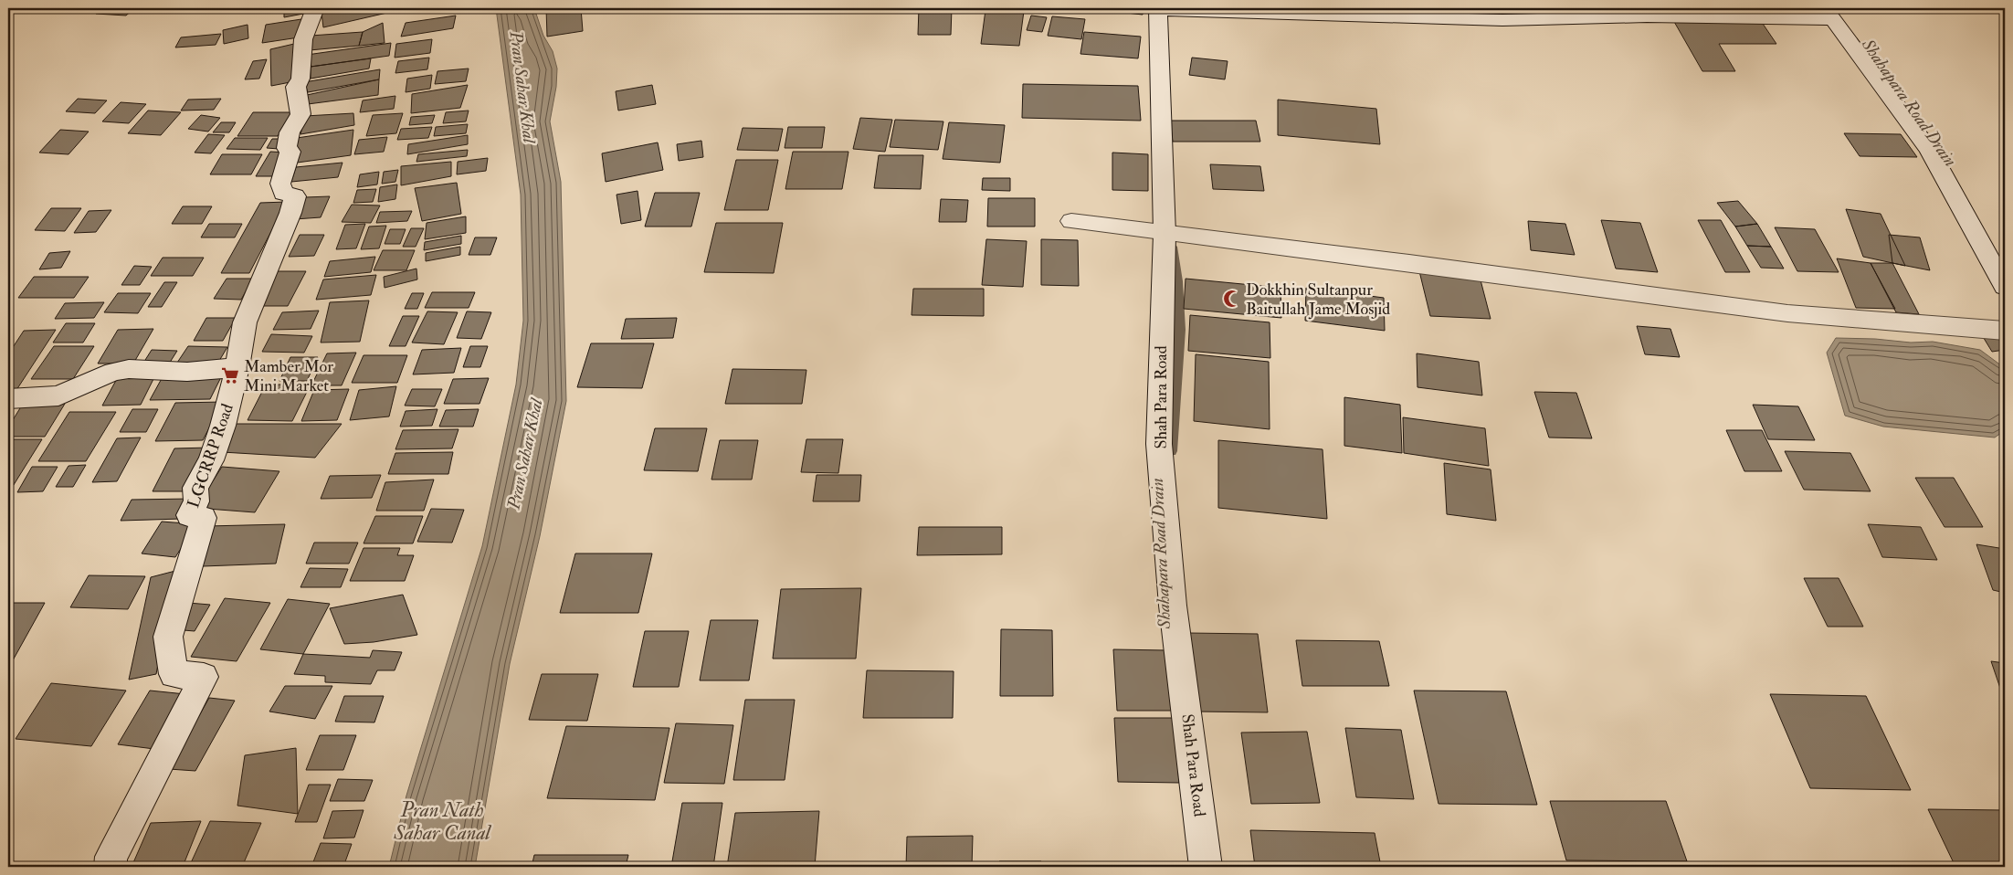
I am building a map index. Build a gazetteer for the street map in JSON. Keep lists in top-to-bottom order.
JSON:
{
  "streets": {
    "street": ["Shah Para Road", "LGCRRP Road"]
  },
  "water": ["Pran Sahar Khal", "Shahapara Road Drain", "Pran Nath Sahar Canal"],
  "places": {
    "mosque": ["Dokkhin Sultanpur Baitullah Jame Mosjid"],
    "supermarket": ["Mamber Mor Mini Market"]
  }
}
